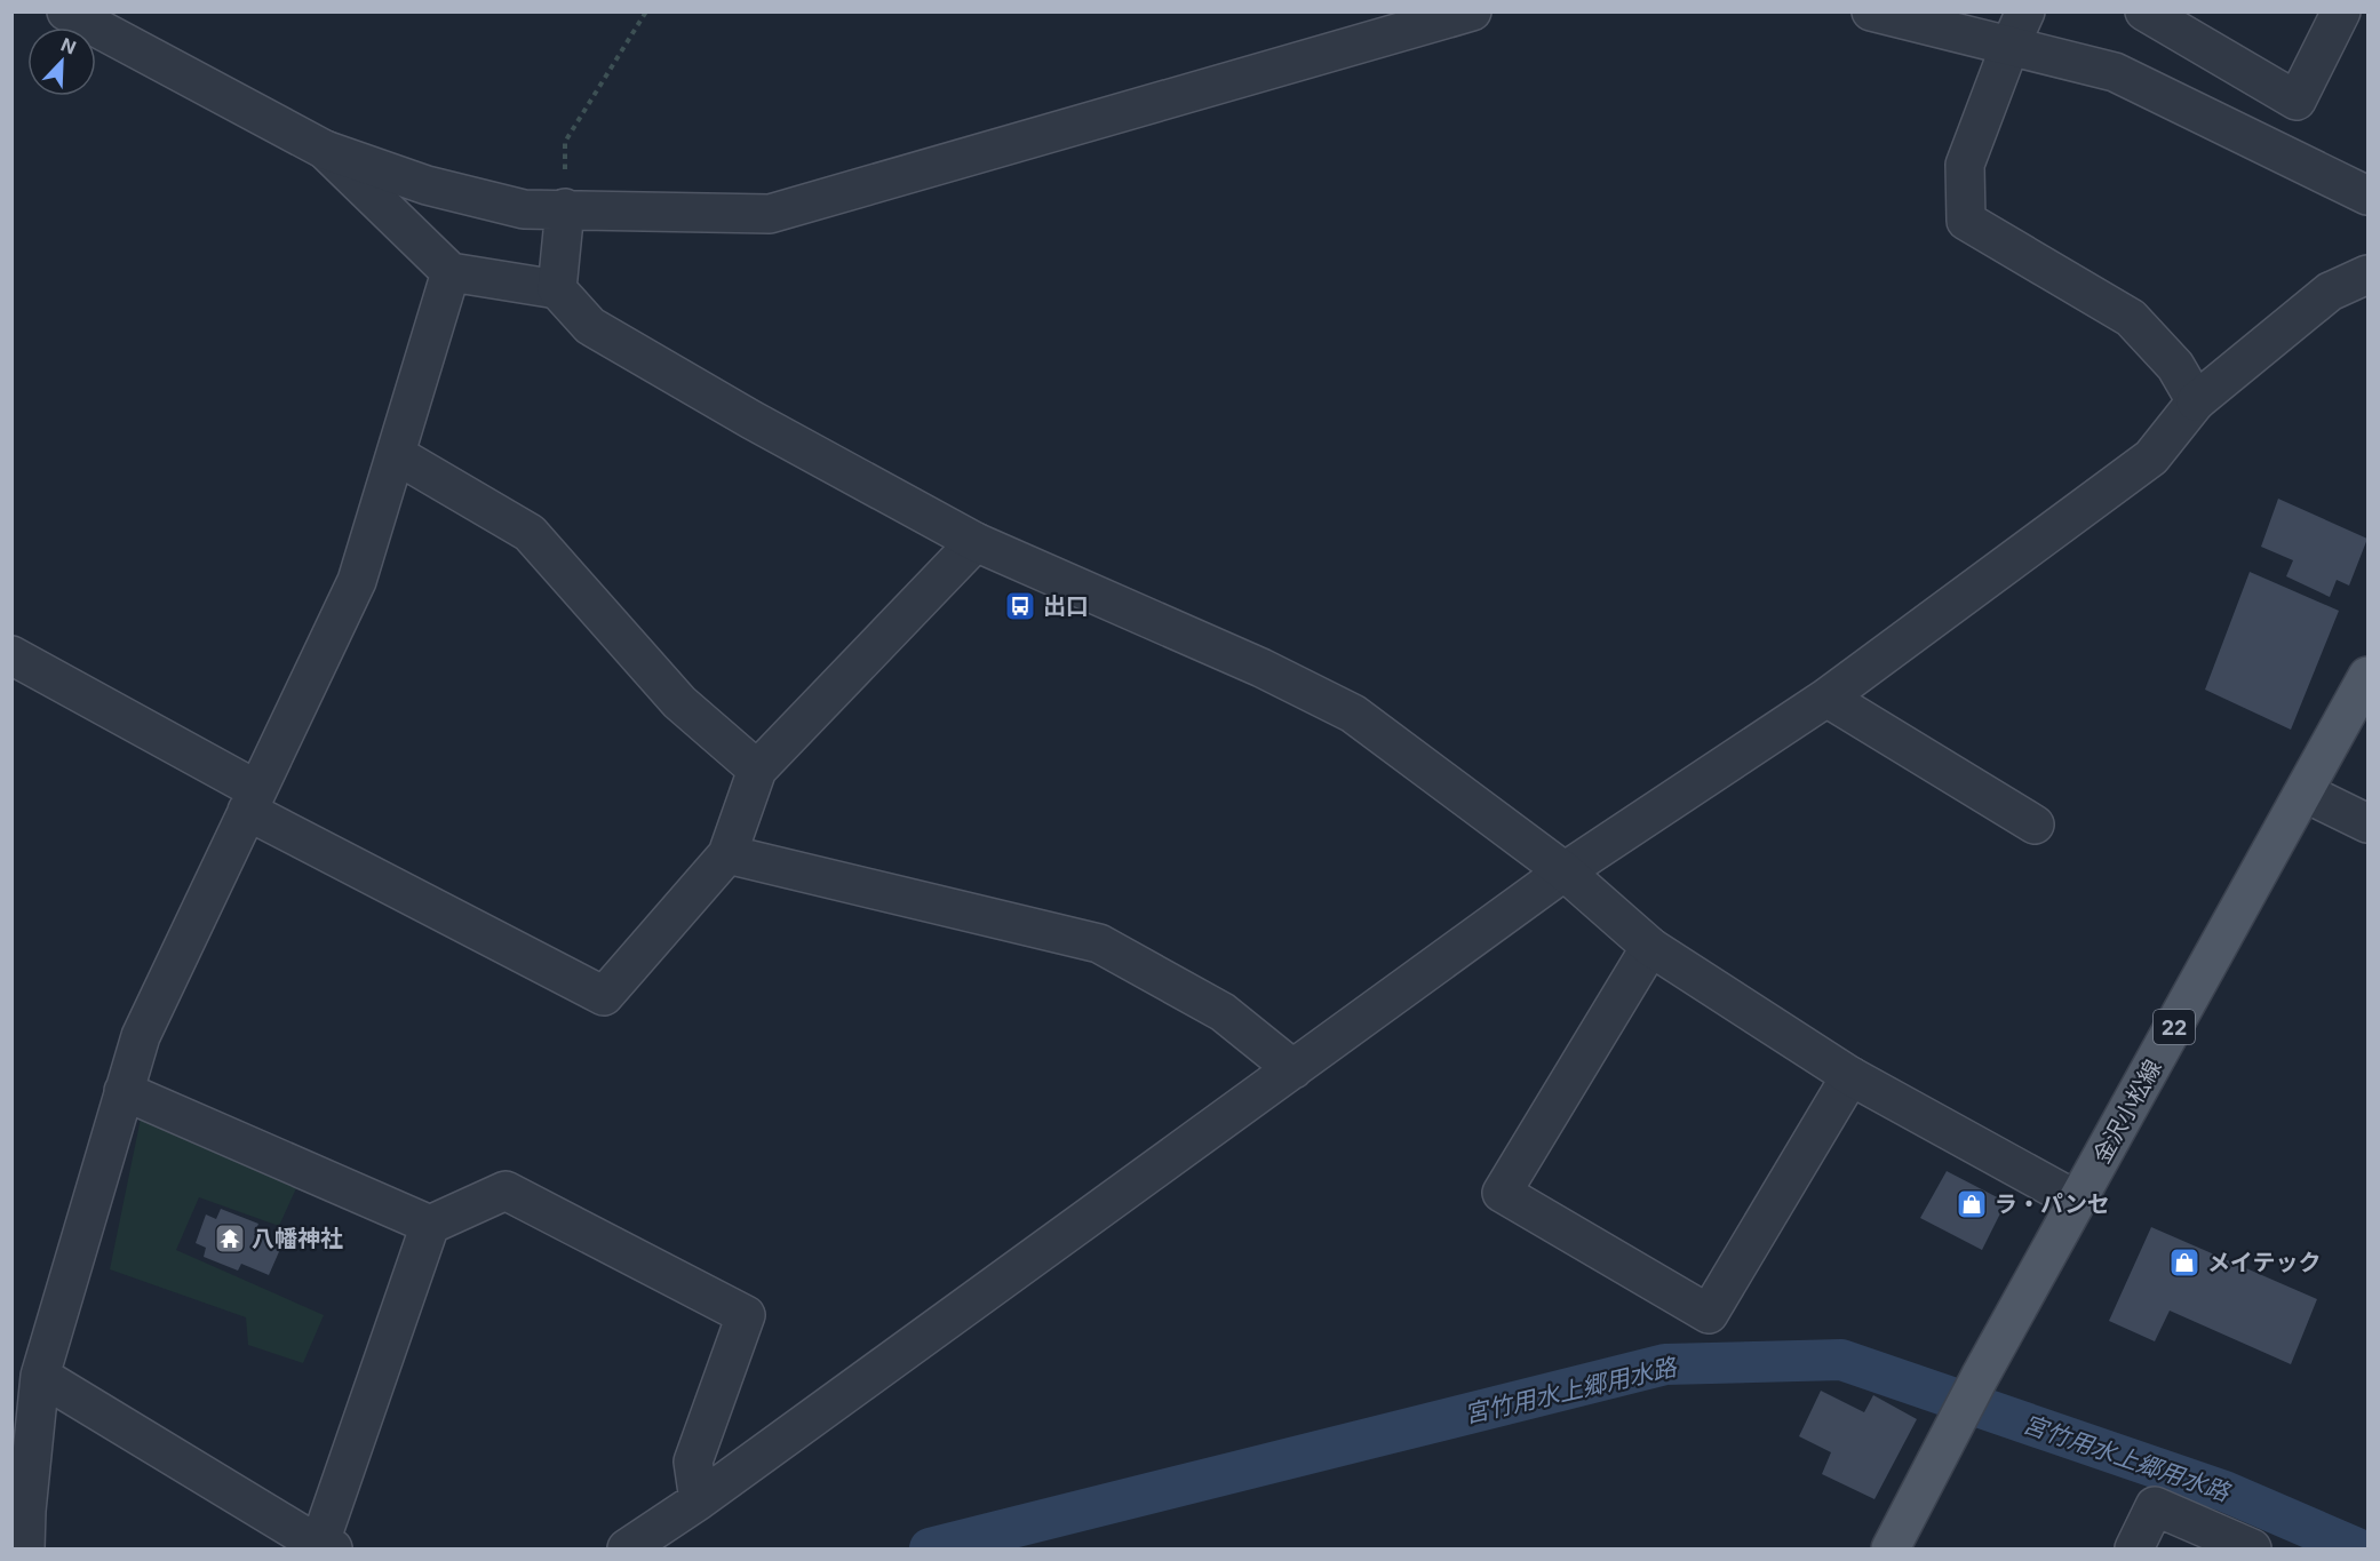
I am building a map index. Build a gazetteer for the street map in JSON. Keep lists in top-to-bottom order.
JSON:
{
  "streets": {
    "main road": ["22", "金沢小松線"]
  },
  "water": ["宮竹用水上郷用水路"],
  "places": {
    "bus stop": ["出口"],
    "shop": ["ラ・パンセ", "メイテック"],
    "temple": ["八幡神社"]
  },
  "north": "top right"
}
